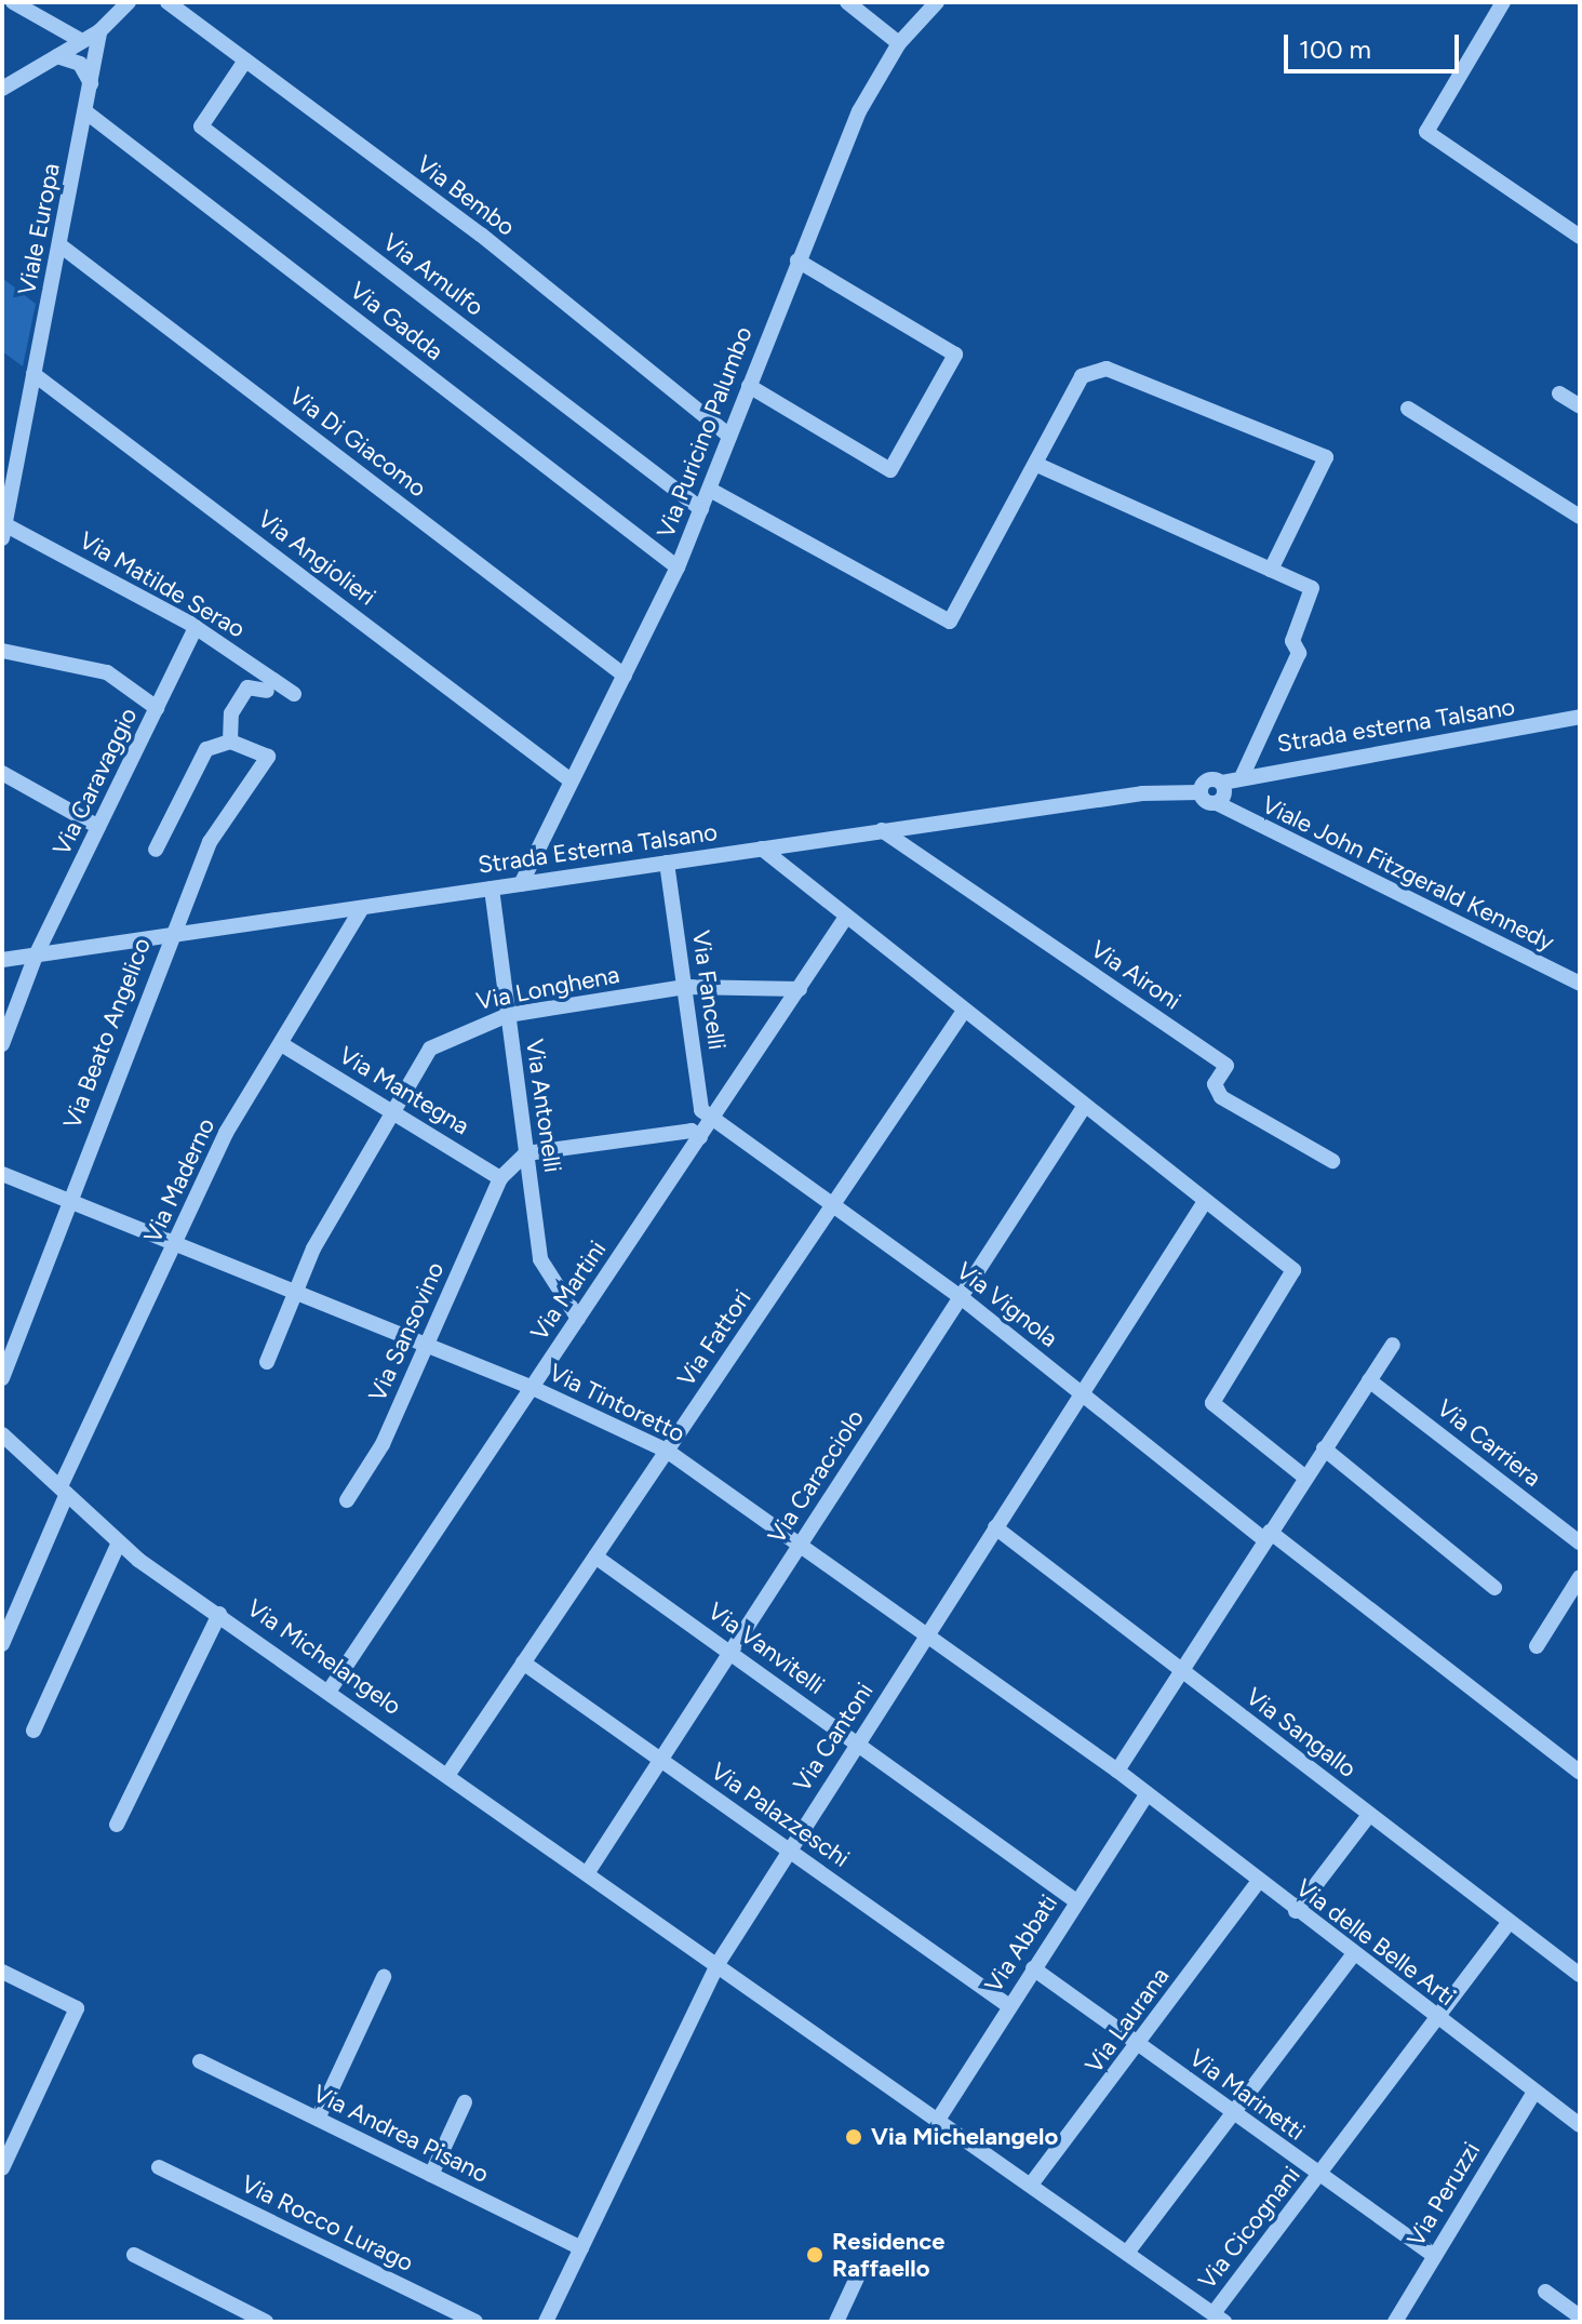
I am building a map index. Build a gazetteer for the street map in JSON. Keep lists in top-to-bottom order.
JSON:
{
  "streets": {
    "street": [
      "Via Bembo",
      "Viale Europa",
      "Via Arnulfo",
      "Via Gadda",
      "Via Puricino Palumbo",
      "Via Di Giacomo",
      "Via Angiolieri",
      "Via Matilde Serao",
      "Strada esterna Talsano",
      "Via Caravaggio",
      "Strada Esterna Talsano",
      "Viale John Fitzgerald Kennedy",
      "Via Aironi",
      "Via Longhena",
      "Via Fancelli",
      "Via Beato Angelico",
      "Via Mantegna",
      "Via Antonelli",
      "Via Maderno",
      "Via Martini",
      "Via Vignola",
      "Via Sansovino",
      "Via Fattori",
      "Via Tintoretto",
      "Via Carriera",
      "Via Caracciolo",
      "Via Vanvitelli",
      "Via Michelangelo",
      "Via Sangallo",
      "Via Cantoni",
      "Via Palazzeschi",
      "Via delle Belle Arti",
      "Via Abbati",
      "Via Laurana",
      "Via Marinetti",
      "Via Andrea Pisano",
      "Via Peruzzi",
      "Via Rocco Lurago",
      "Via Cicognani"
    ]
  },
  "crossings": [
    ["Via Bembo", "Via Arnulfo"],
    ["Via Bembo", "Via Puricino Palumbo"],
    ["Viale Europa", "Via Gadda"],
    ["Viale Europa", "Via Di Giacomo"],
    ["Viale Europa", "Via Angiolieri"],
    ["Viale Europa", "Via Matilde Serao"],
    ["Via Arnulfo", "Via Puricino Palumbo"],
    ["Via Gadda", "Via Puricino Palumbo"],
    ["Via Puricino Palumbo", "Via Di Giacomo"],
    ["Via Puricino Palumbo", "Via Angiolieri"],
    ["Via Puricino Palumbo", "Strada Esterna Talsano"],
    ["Via Matilde Serao", "Via Caravaggio"],
    ["Strada esterna Talsano", "Strada Esterna Talsano"],
    ["Strada esterna Talsano", "Viale John Fitzgerald Kennedy"],
    ["Via Caravaggio", "Strada Esterna Talsano"],
    ["Strada Esterna Talsano", "Viale John Fitzgerald Kennedy"],
    ["Strada Esterna Talsano", "Via Aironi"],
    ["Strada Esterna Talsano", "Via Fancelli"],
    ["Strada Esterna Talsano", "Via Beato Angelico"],
    ["Strada Esterna Talsano", "Via Antonelli"],
    ["Strada Esterna Talsano", "Via Maderno"],
    ["Via Longhena", "Via Fancelli"],
    ["Via Longhena", "Via Mantegna"],
    ["Via Longhena", "Via Antonelli"],
    ["Via Longhena", "Via Martini"],
    ["Via Longhena", "Via Tintoretto"],
    ["Via Fancelli", "Via Martini"],
    ["Via Fancelli", "Via Vignola"],
    ["Via Beato Angelico", "Via Tintoretto"],
    ["Via Mantegna", "Via Maderno"],
    ["Via Mantegna", "Via Sansovino"],
    ["Via Antonelli", "Via Martini"],
    ["Via Maderno", "Via Tintoretto"],
    ["Via Maderno", "Via Michelangelo"],
    ["Via Martini", "Via Vignola"],
    ["Via Martini", "Via Tintoretto"],
    ["Via Martini", "Via Michelangelo"],
    ["Via Vignola", "Via Fattori"],
    ["Via Vignola", "Via Caracciolo"],
    ["Via Vignola", "Via Cantoni"],
    ["Via Sansovino", "Via Tintoretto"],
    ["Via Fattori", "Via Tintoretto"],
    ["Via Fattori", "Via Vanvitelli"],
    ["Via Fattori", "Via Michelangelo"],
    ["Via Fattori", "Via Palazzeschi"],
    ["Via Tintoretto", "Via Caracciolo"],
    ["Via Tintoretto", "Via Cantoni"],
    ["Via Tintoretto", "Via delle Belle Arti"],
    ["Via Tintoretto", "Via Abbati"],
    ["Via Caracciolo", "Via Vanvitelli"],
    ["Via Caracciolo", "Via Michelangelo"],
    ["Via Caracciolo", "Via Palazzeschi"],
    ["Via Vanvitelli", "Via Cantoni"],
    ["Via Vanvitelli", "Via Abbati"],
    ["Via Michelangelo", "Via Cantoni"],
    ["Via Michelangelo", "Via Abbati"],
    ["Via Michelangelo", "Via Laurana"],
    ["Via Michelangelo", "Via Cicognani"],
    ["Via Sangallo", "Via Cantoni"],
    ["Via Sangallo", "Via Cicognani"],
    ["Via Cantoni", "Via Palazzeschi"],
    ["Via Cantoni", "Via Andrea Pisano"],
    ["Via Palazzeschi", "Via Abbati"],
    ["Via delle Belle Arti", "Via Abbati"],
    ["Via delle Belle Arti", "Via Laurana"],
    ["Via delle Belle Arti", "Via Peruzzi"],
    ["Via delle Belle Arti", "Via Cicognani"],
    ["Via Abbati", "Via Marinetti"],
    ["Via Laurana", "Via Marinetti"],
    ["Via Marinetti", "Via Peruzzi"],
    ["Via Marinetti", "Via Cicognani"]
  ],
  "places": ["Via Michelangelo", "Residence Raffaello"],
  "scale_bar": "100 m"
}
